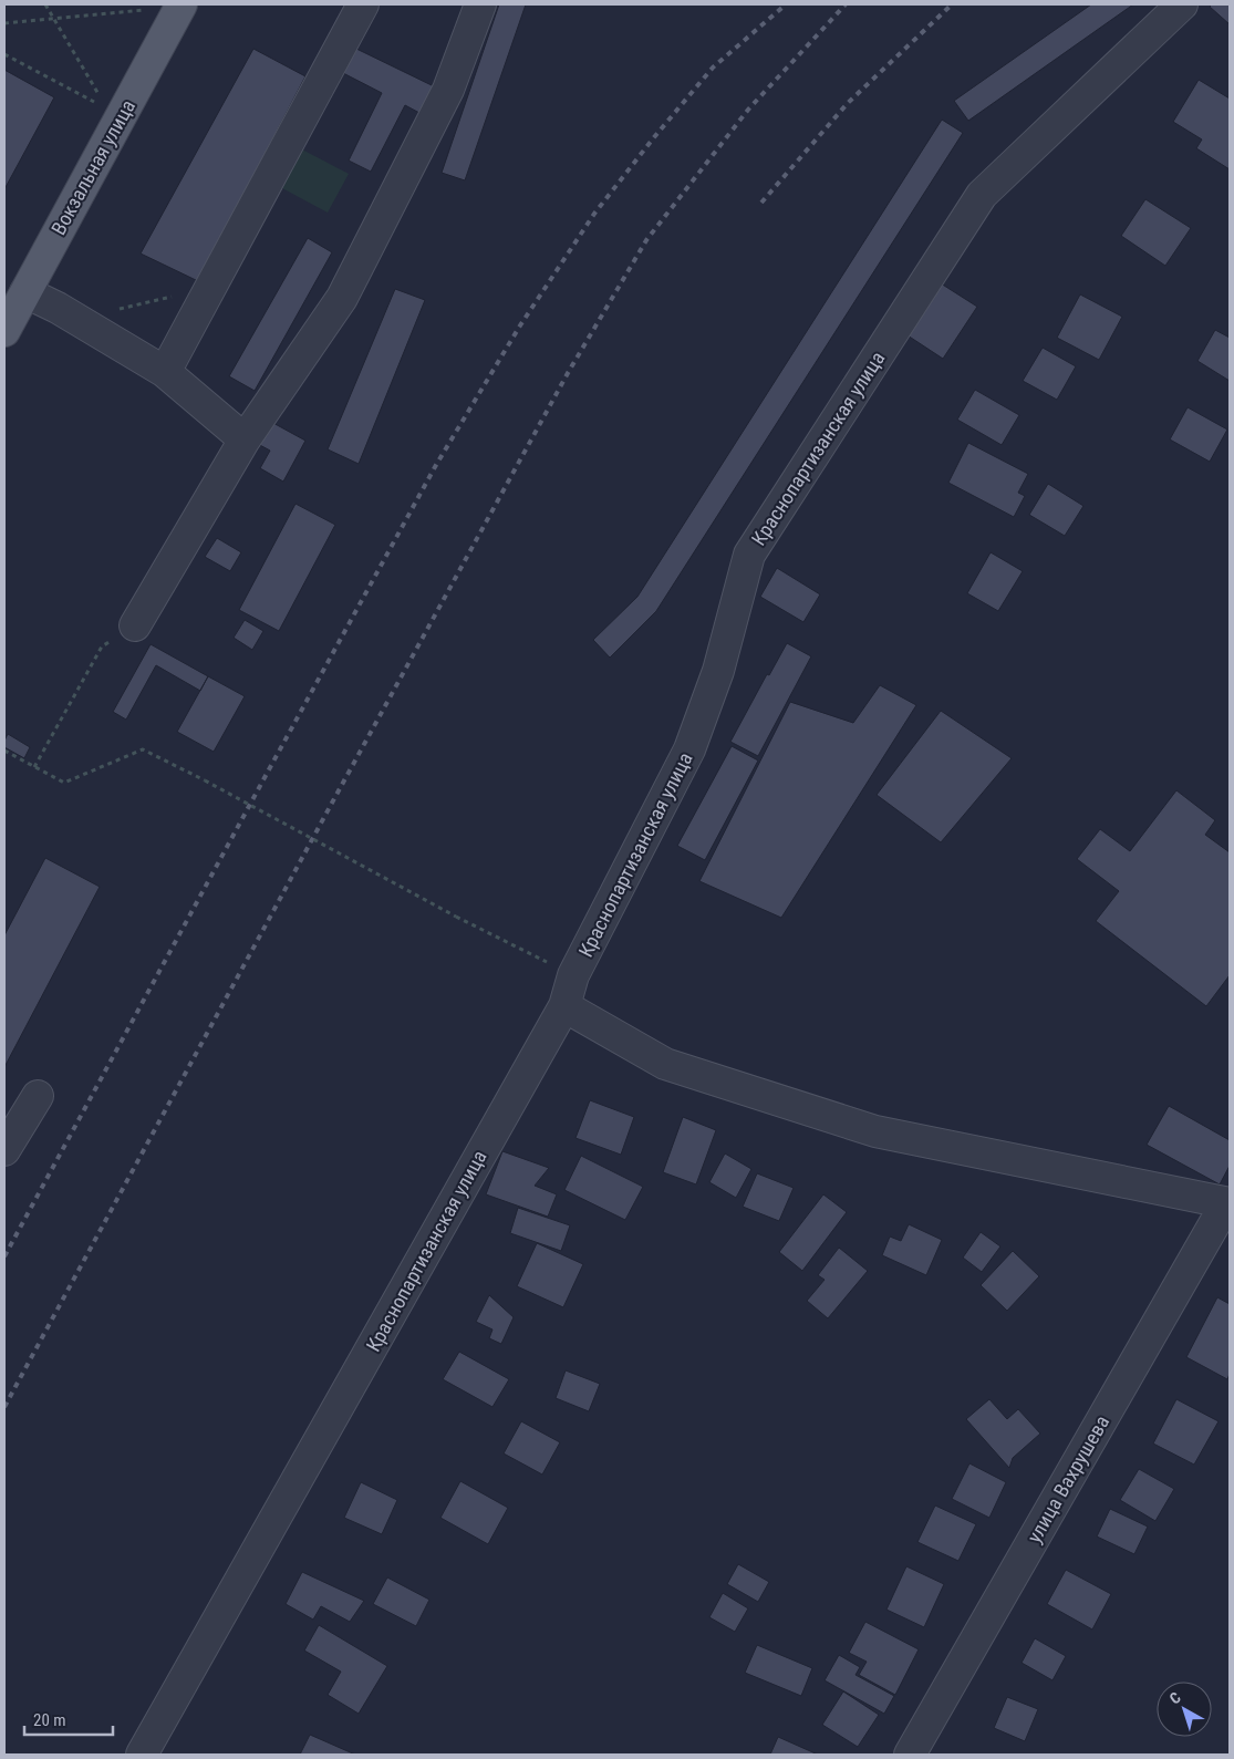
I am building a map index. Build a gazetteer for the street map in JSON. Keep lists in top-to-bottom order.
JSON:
{
  "streets": {
    "main road": ["Вокзальная улица"],
    "street": ["Краснопартизанская улица", "улица Вахрушева"]
  },
  "scale_bar": "20 m",
  "north": "top left"
}
